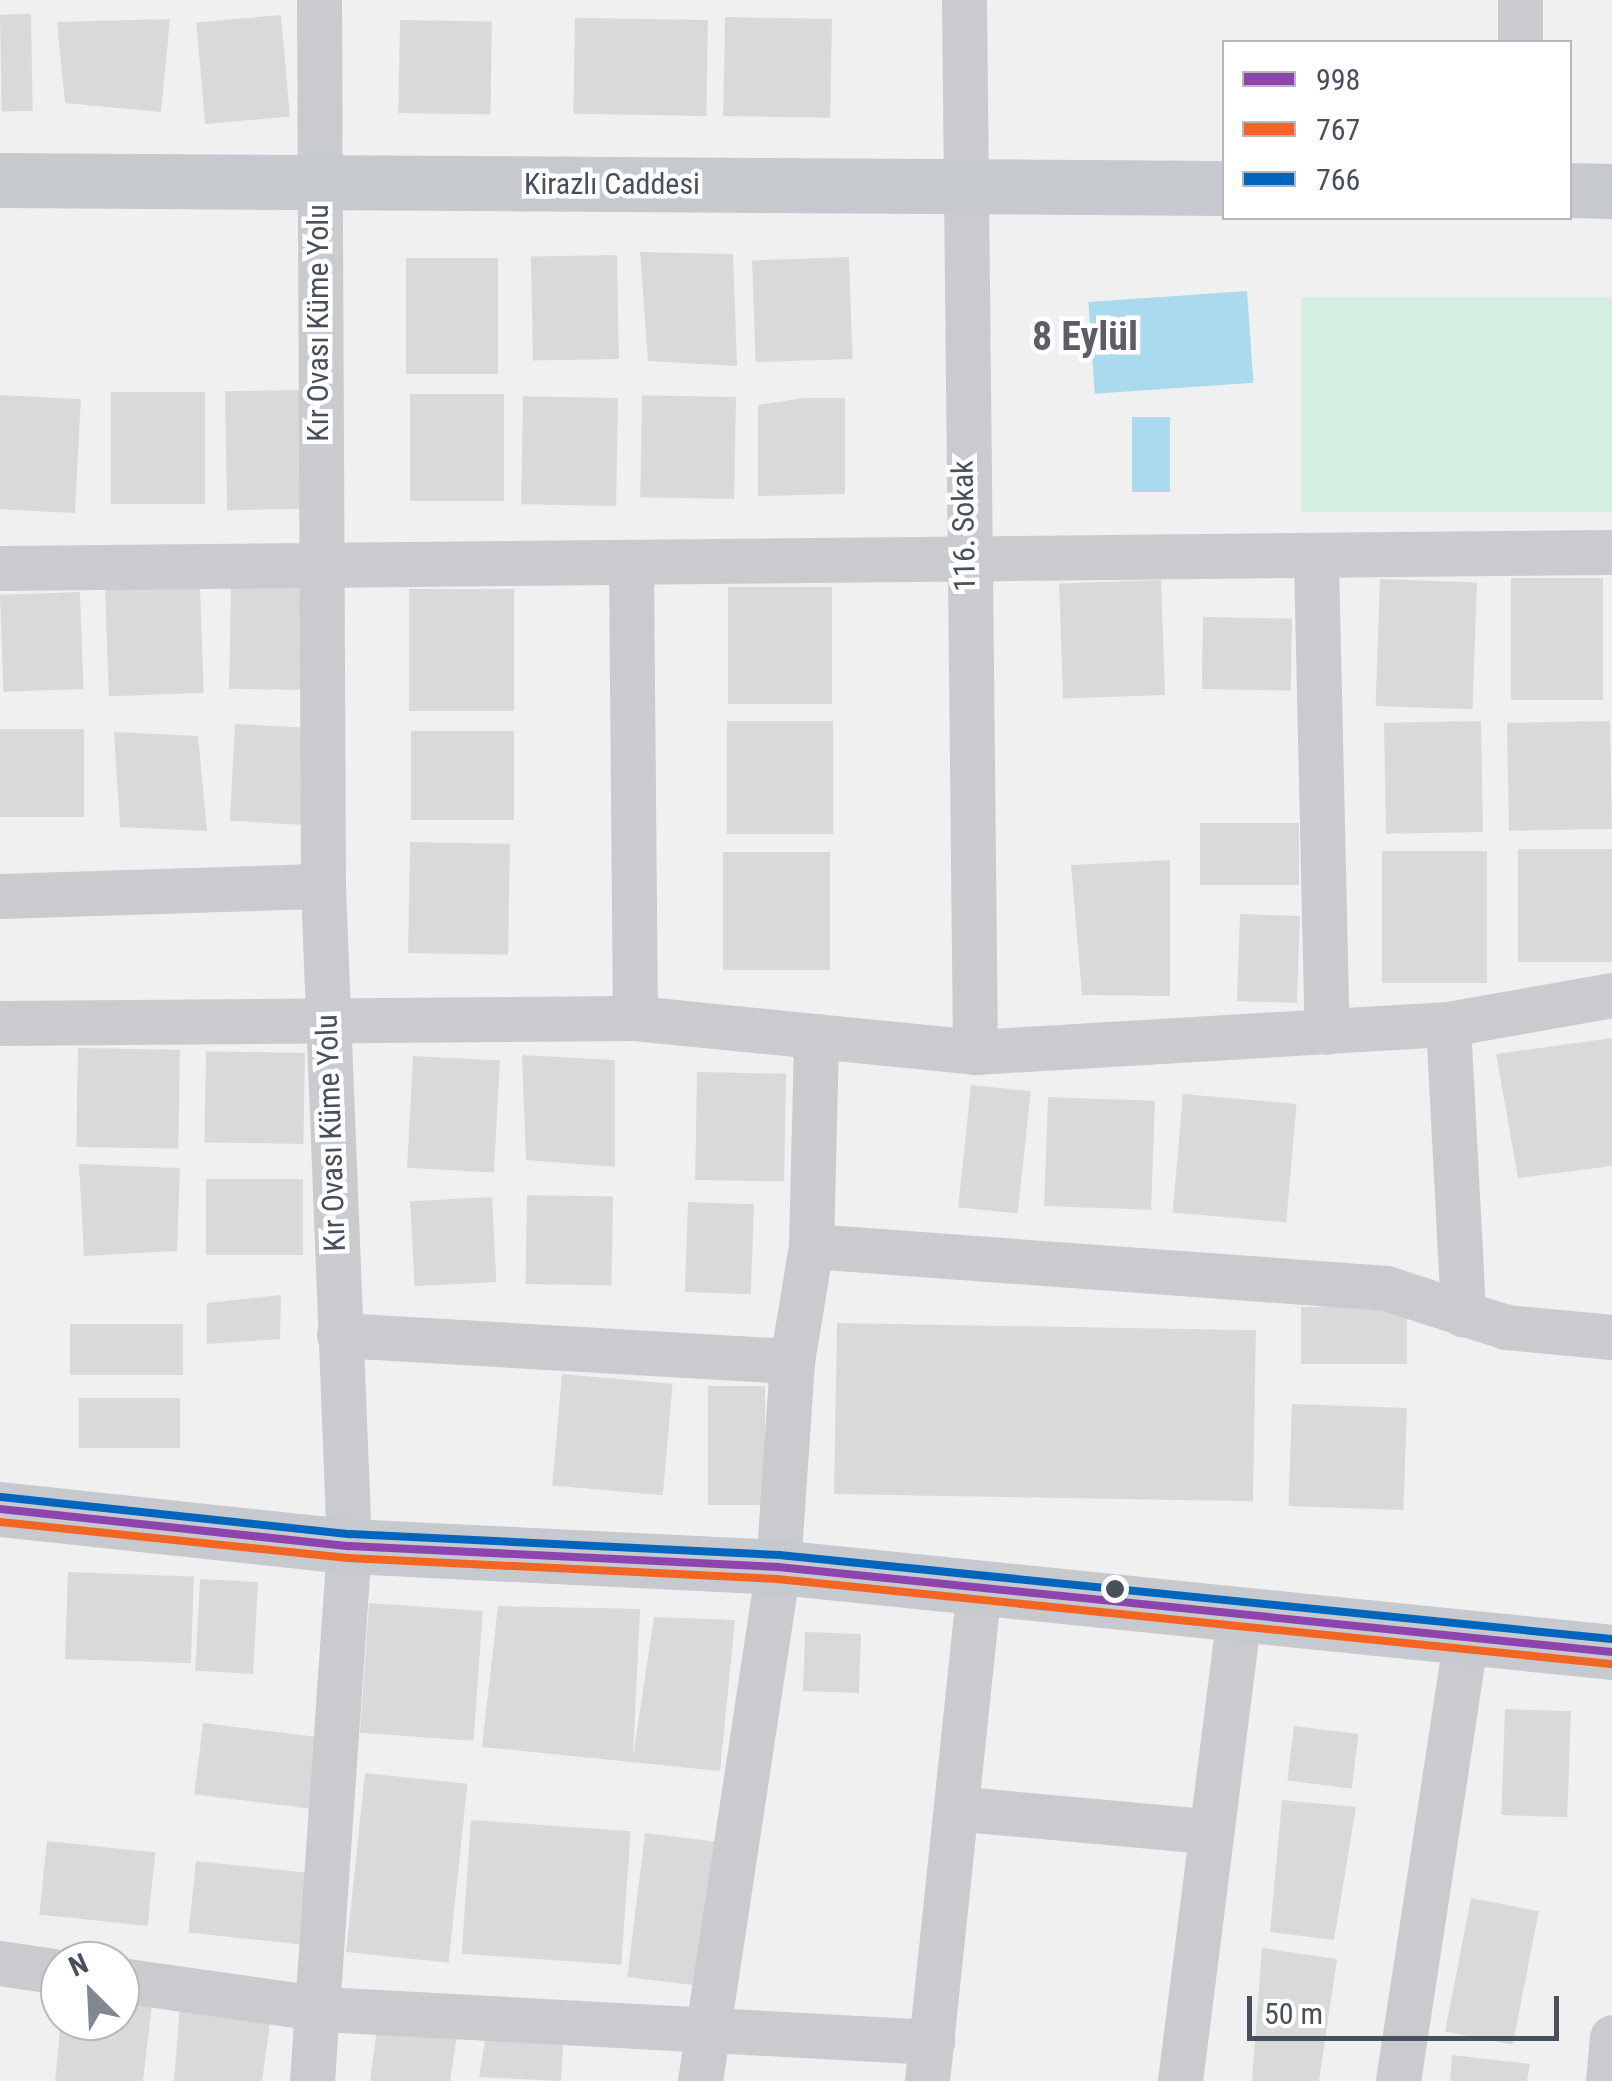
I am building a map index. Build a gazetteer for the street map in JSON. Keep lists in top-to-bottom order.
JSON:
{
  "streets": {
    "main road": ["Kirazlı Caddesi"],
    "street": ["Kır Ovası Küme Yolu", "116. Sokak"]
  },
  "crossings": [
    ["Kirazlı Caddesi", "Kır Ovası Küme Yolu"],
    ["Kirazlı Caddesi", "116. Sokak"]
  ],
  "districts": ["8 Eylül"],
  "lines": ["transit line 766", "transit line 998", "transit line 767"],
  "legend": ["998", "767", "766"],
  "scale_bar": "50 m",
  "north": "top left"
}
